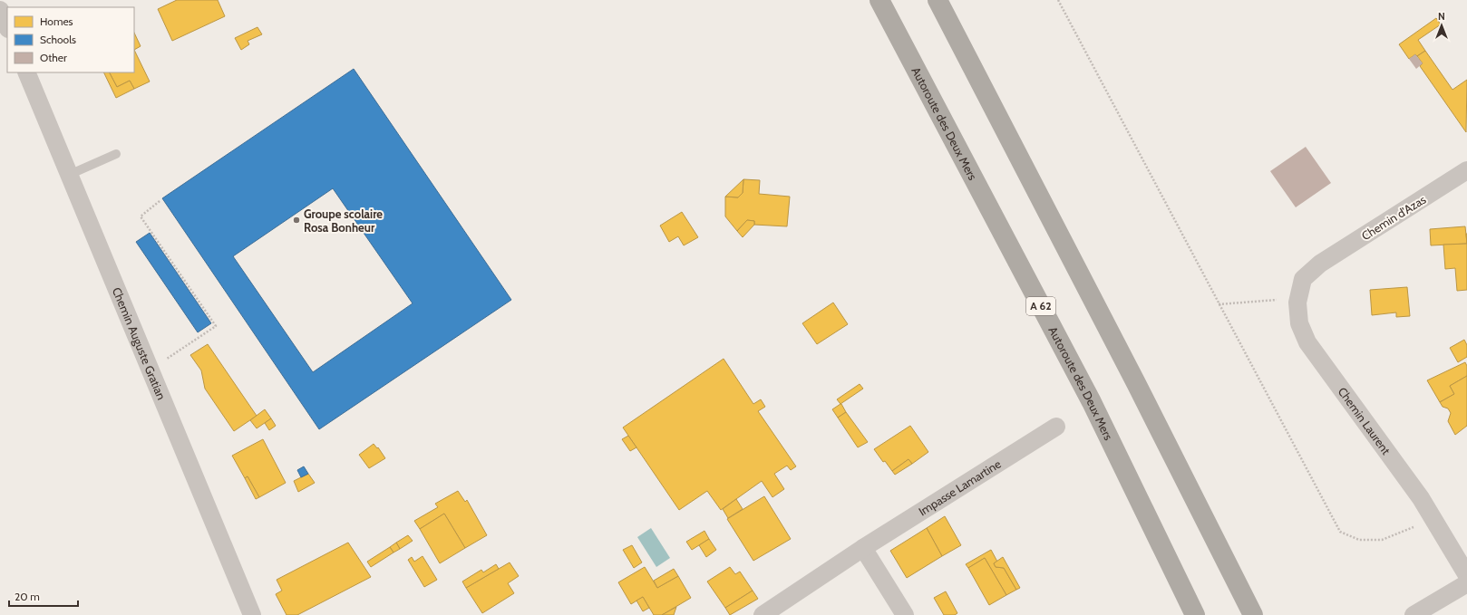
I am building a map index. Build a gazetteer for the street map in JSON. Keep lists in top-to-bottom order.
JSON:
{
  "streets": {
    "highway": ["Autoroute des Deux Mers", "A 62"],
    "street": [
      "Chemin d'Azas",
      "Chemin Auguste Gratian",
      "Chemin Laurent",
      "Impasse Lamartine"
    ]
  },
  "crossings": [
    ["Chemin d'Azas", "Chemin Laurent"]
  ],
  "places": ["Groupe scolaire Rosa Bonheur"],
  "legend": ["Homes", "Schools", "Other"],
  "scale_bar": "20 m",
  "north": "top"
}
